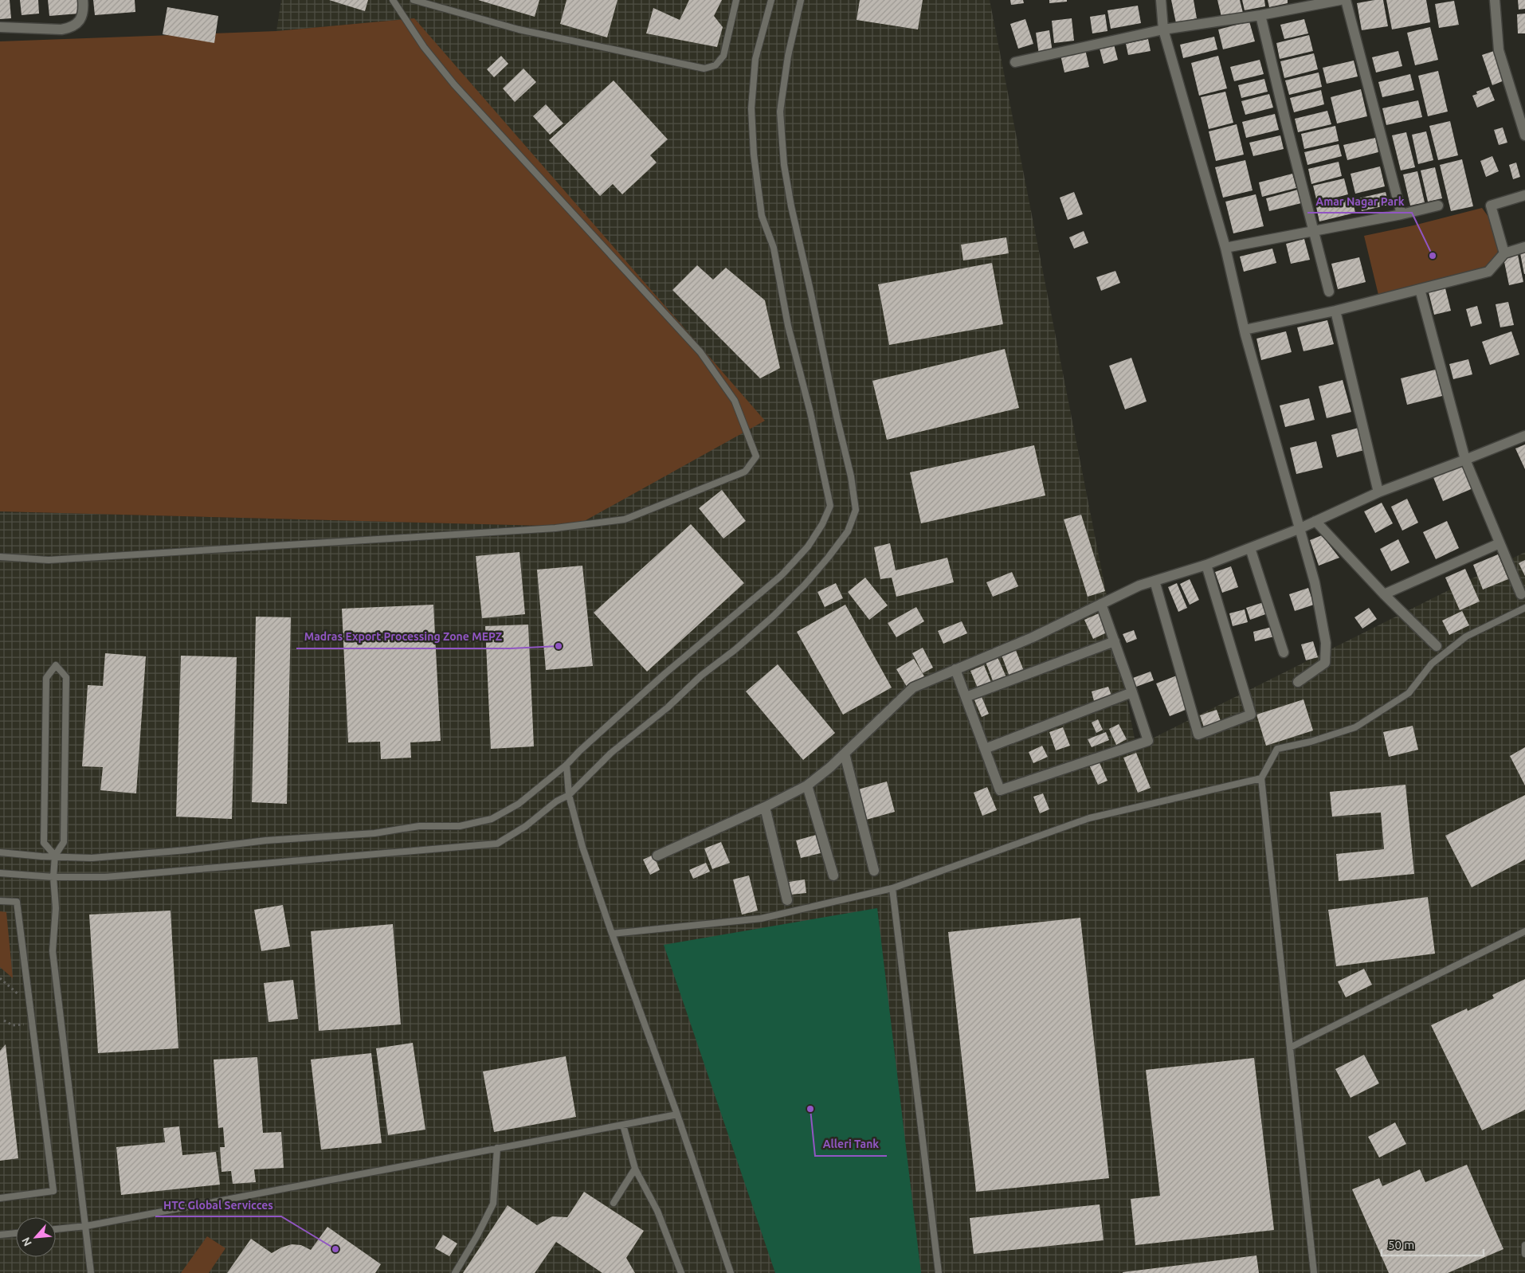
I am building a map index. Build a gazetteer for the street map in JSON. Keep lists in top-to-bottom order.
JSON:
{
  "places": [
    "Amar Nagar Park",
    "Madras Export Processing Zone MEPZ",
    "Alleri Tank",
    "HTC Global Servicces"
  ],
  "scale_bar": "50 m",
  "north": "bottom left"
}
